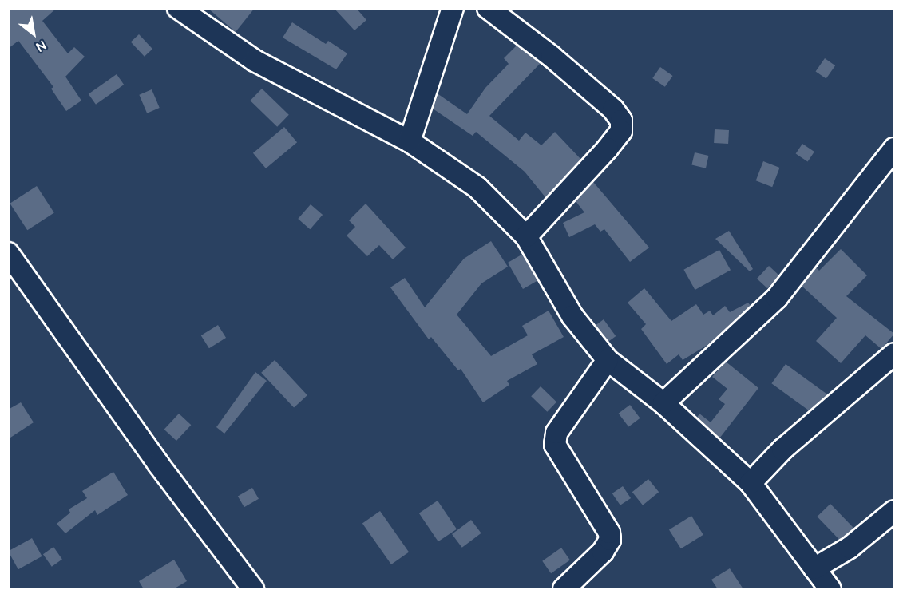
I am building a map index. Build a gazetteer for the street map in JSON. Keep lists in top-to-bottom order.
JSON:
{
  "north": "bottom right"
}
